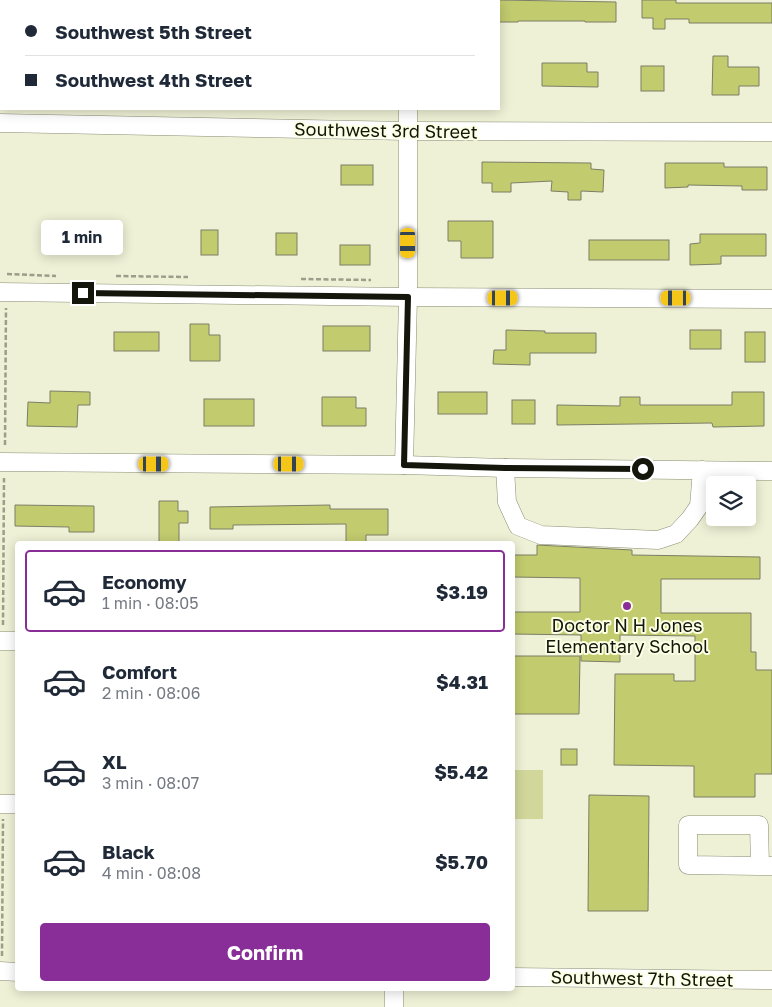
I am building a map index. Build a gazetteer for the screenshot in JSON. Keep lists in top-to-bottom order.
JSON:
{
  "streets": {
    "street": ["Southwest 3rd Street", "Southwest 7th Street"]
  },
  "places": ["Doctor N H Jones Elementary School"],
  "page": {
    "banner": ["Southwest 5th Street", "Southwest 4th Street"],
    "bubble": "1 min",
    "list": [
      {
        "name": "Economy",
        "note": "1 min · 08:05",
        "value": "$3.19"
      },
      {
        "name": "Comfort",
        "note": "2 min · 08:06",
        "value": "$4.31"
      },
      {
        "name": "XL",
        "note": "3 min · 08:07",
        "value": "$5.42"
      },
      {
        "name": "Black",
        "note": "4 min · 08:08",
        "value": "$5.70"
      }
    ],
    "buttons": "Confirm"
  }
}
